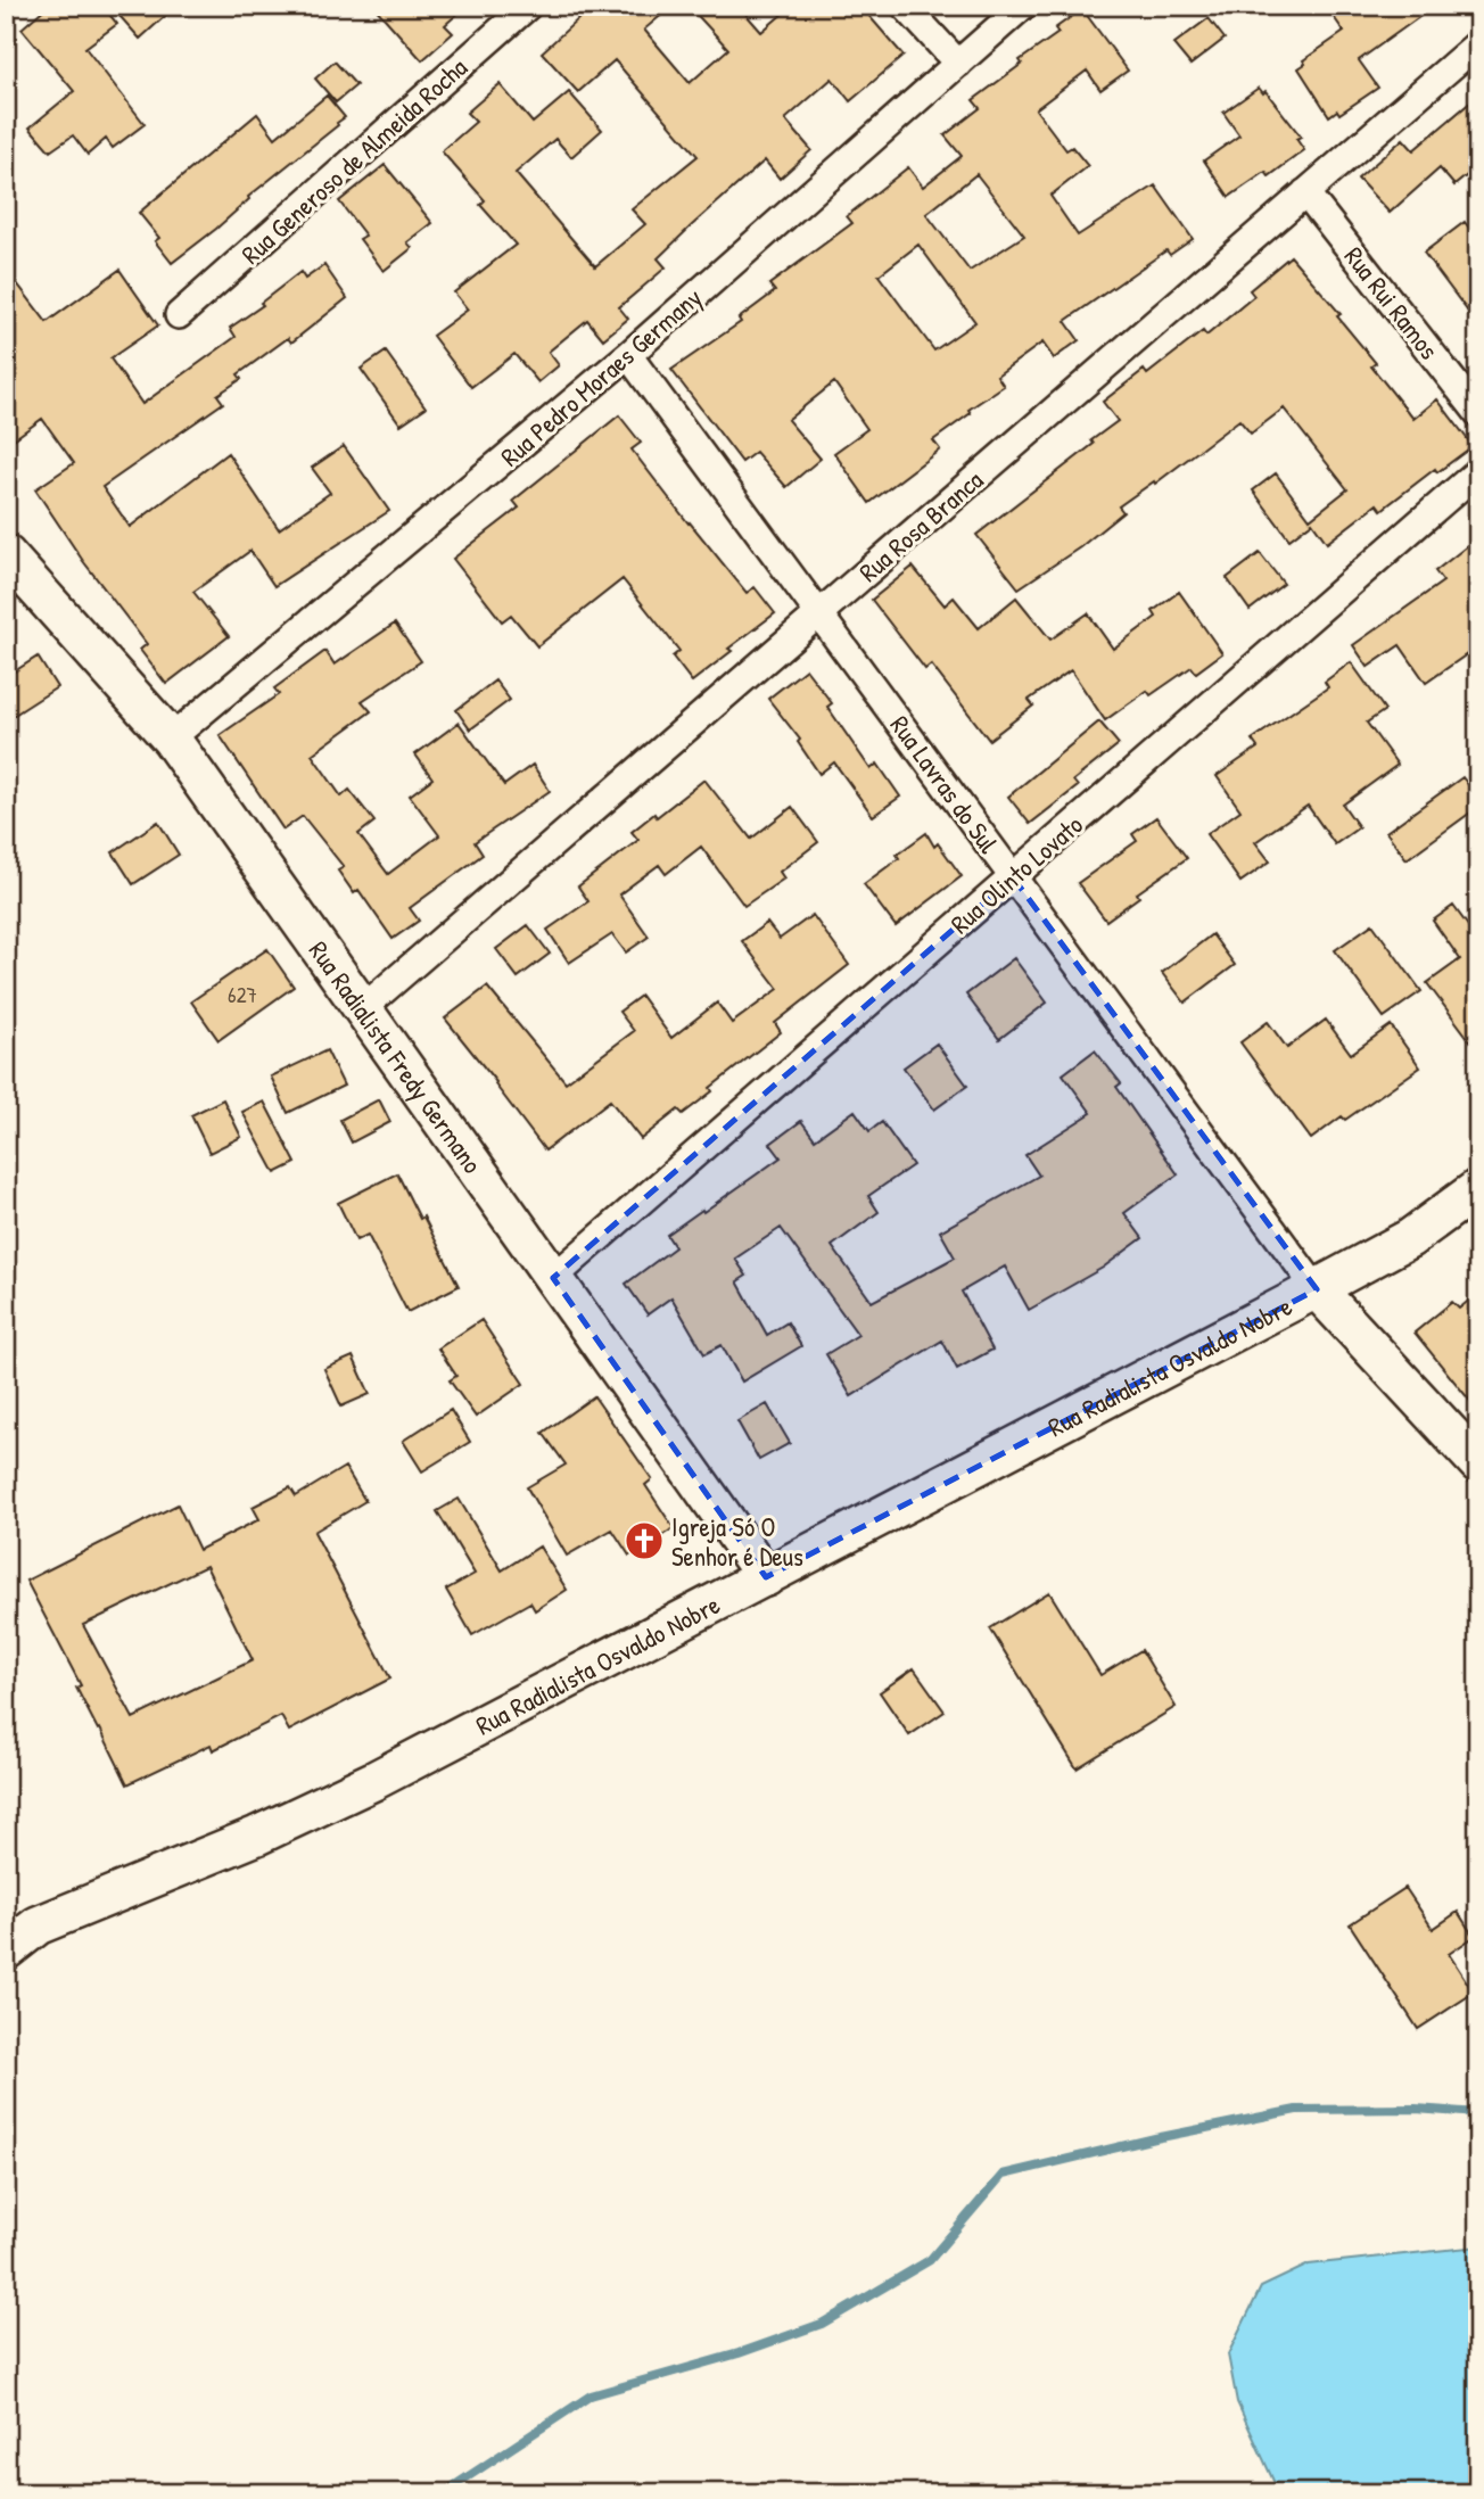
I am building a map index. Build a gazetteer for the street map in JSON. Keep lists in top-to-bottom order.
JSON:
{
  "streets": {
    "street": [
      "Rua Generoso de Almeida Rocha",
      "Rua Rui Ramos",
      "Rua Pedro Moraes Germany",
      "Rua Rosa Branca",
      "Rua Lavras do Sul",
      "Rua Olinto Lovato",
      "Rua Radialista Fredy Germano",
      "Rua Radialista Osvaldo Nobre"
    ]
  },
  "crossings": [
    ["Rua Rui Ramos", "Rua Rosa Branca"],
    ["Rua Pedro Moraes Germany", "Rua Lavras do Sul"],
    ["Rua Pedro Moraes Germany", "Rua Radialista Fredy Germano"],
    ["Rua Rosa Branca", "Rua Lavras do Sul"],
    ["Rua Rosa Branca", "Rua Radialista Fredy Germano"],
    ["Rua Lavras do Sul", "Rua Olinto Lovato"],
    ["Rua Lavras do Sul", "Rua Radialista Osvaldo Nobre"],
    ["Rua Olinto Lovato", "Rua Radialista Fredy Germano"],
    ["Rua Radialista Fredy Germano", "Rua Radialista Osvaldo Nobre"]
  ],
  "places": {
    "church": ["Igreja Só O Senhor é Deus"]
  },
  "house_numbers": ["627"]
}
